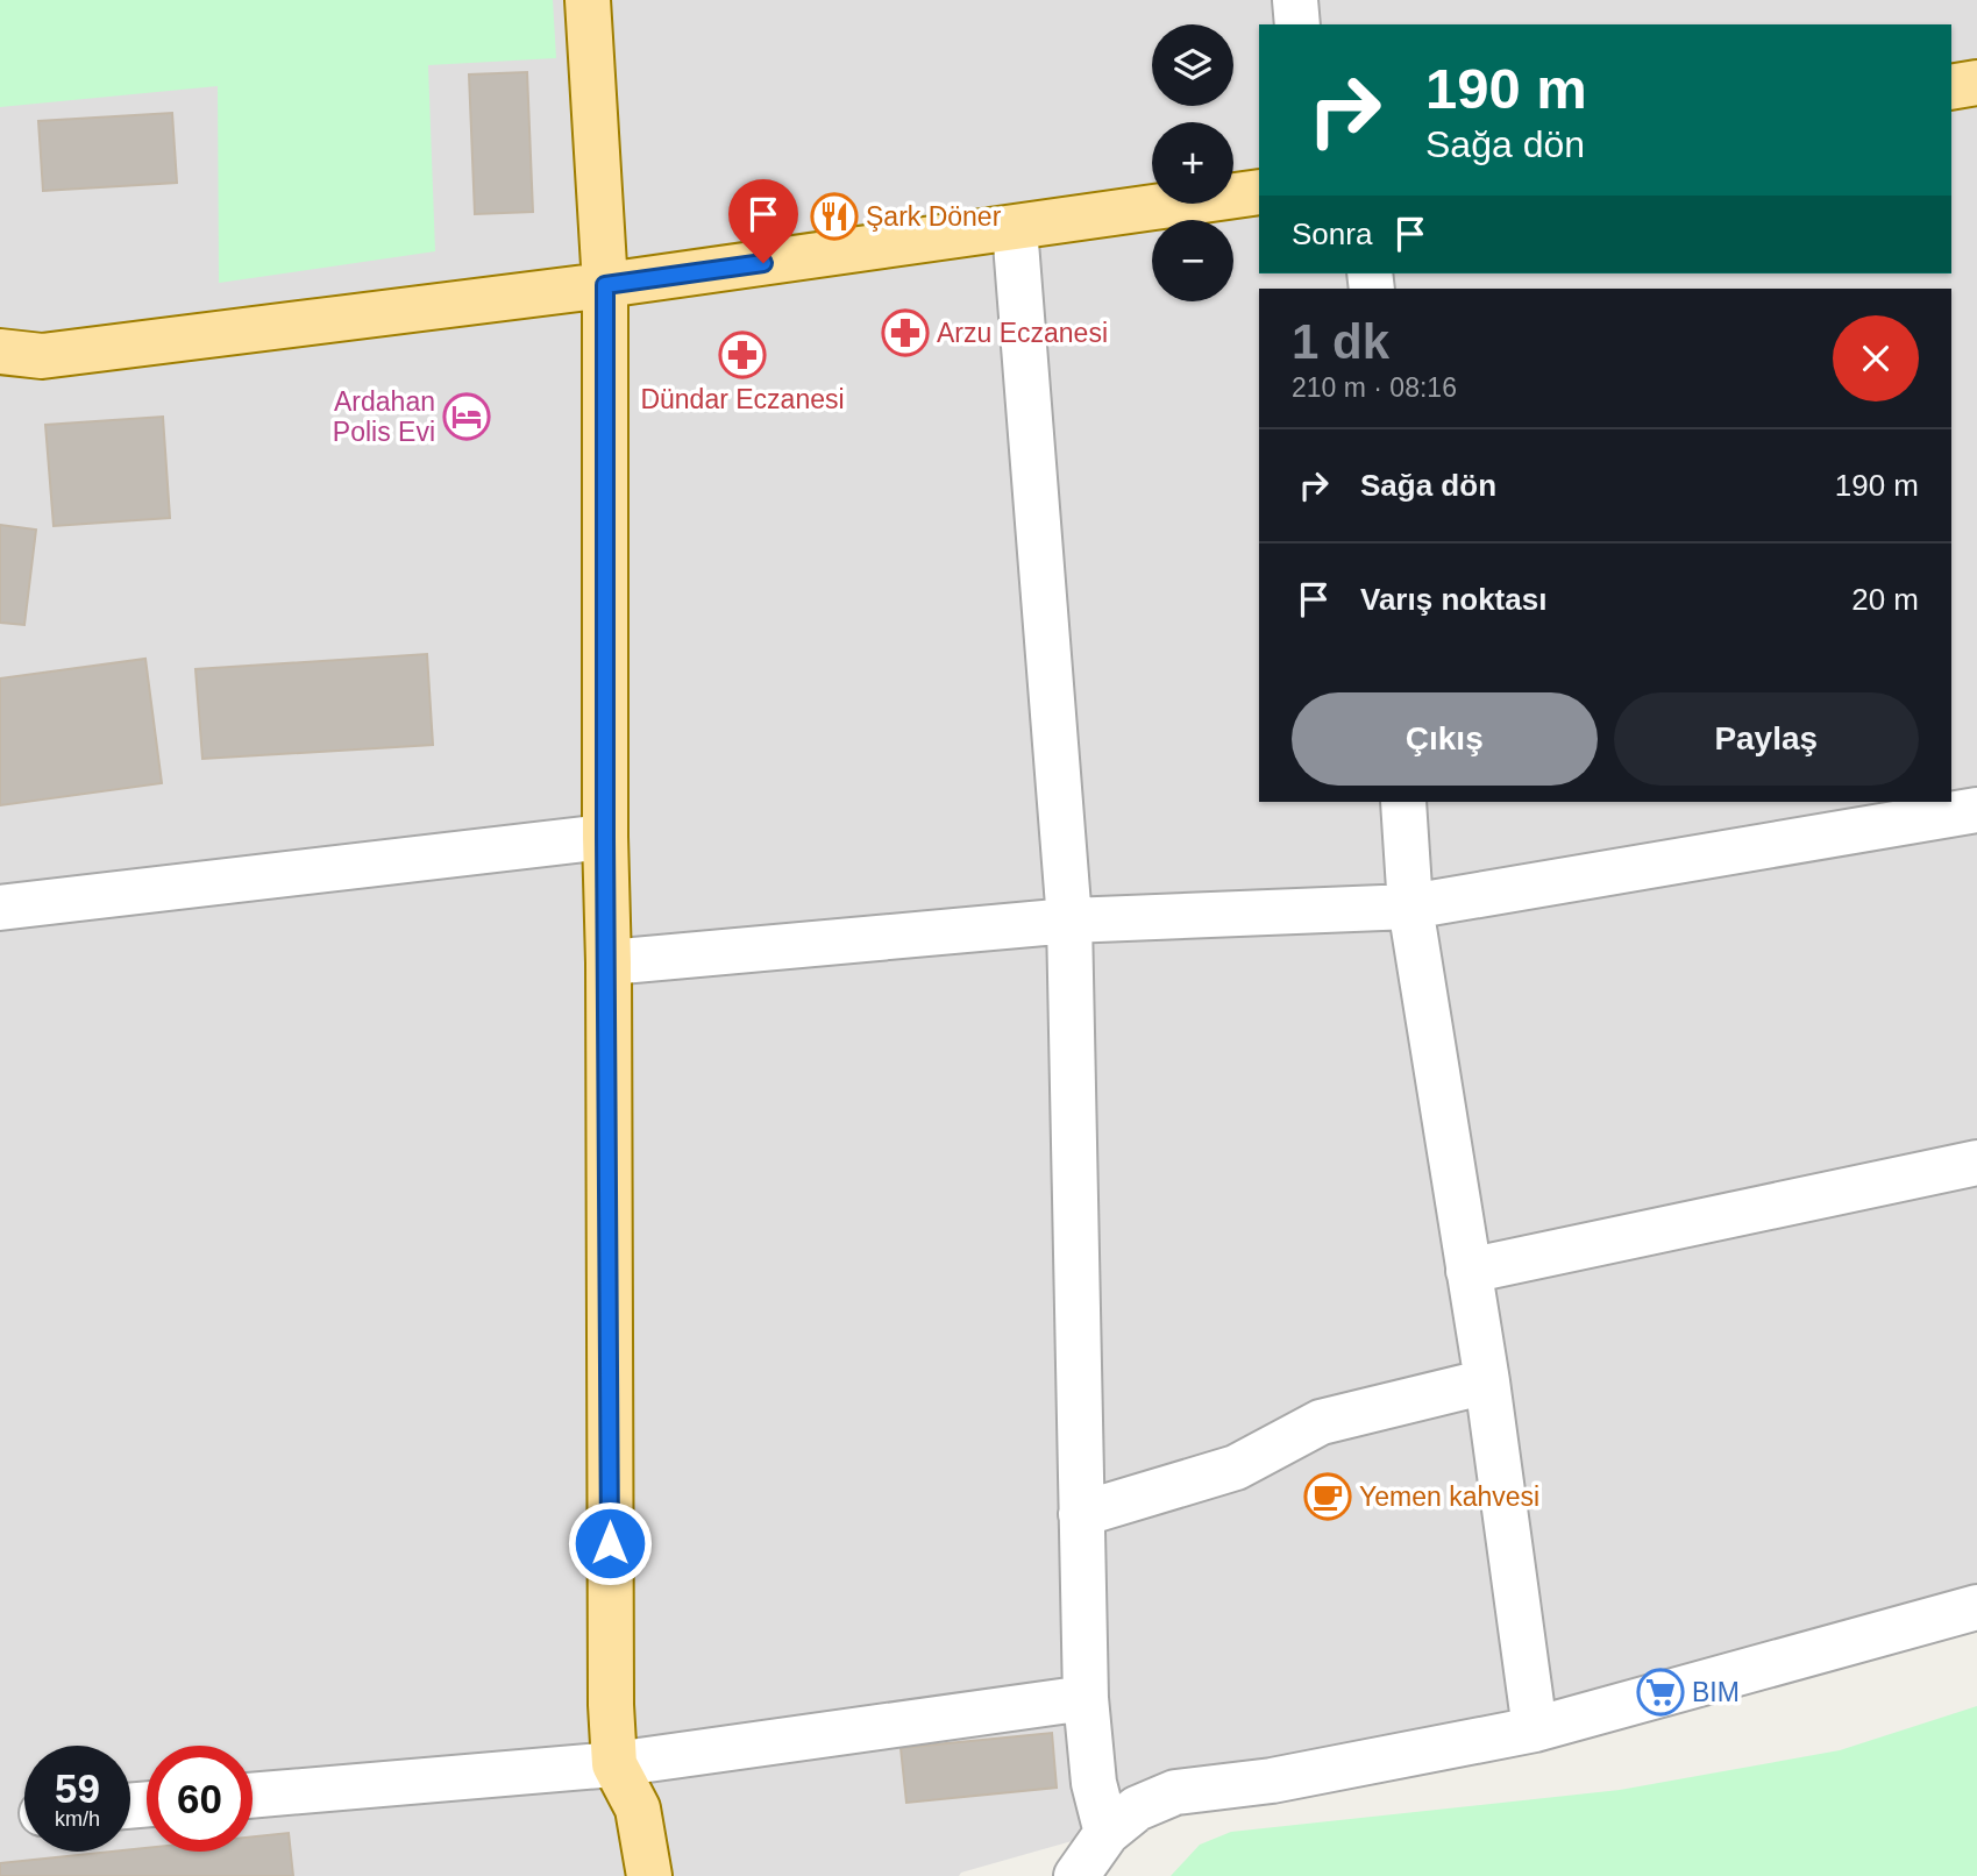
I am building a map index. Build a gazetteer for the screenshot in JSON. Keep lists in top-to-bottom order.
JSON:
{
  "places": {
    "restaurant": ["Şark Döner"],
    "pharmacy": ["Arzu Eczanesi", "Dündar Eczanesi"],
    "hotel": ["Ardahan Polis Evi"],
    "cafe": ["Yemen kahvesi"],
    "supermarket": ["BIM"]
  },
  "page": {
    "map_buttons": ["+", "−"],
    "turn": ["190 m", "Sağa dön"],
    "then": "Sonra",
    "heading": ["1 dk", "210 m · 08:16"],
    "list": [
      {
        "name": "Sağa dön",
        "value": "190 m"
      },
      {
        "name": "Varış noktası",
        "value": "20 m"
      }
    ],
    "buttons": ["Çıkış", "Paylaş"],
    "speed": "59 km/h",
    "limit": "60"
  }
}
